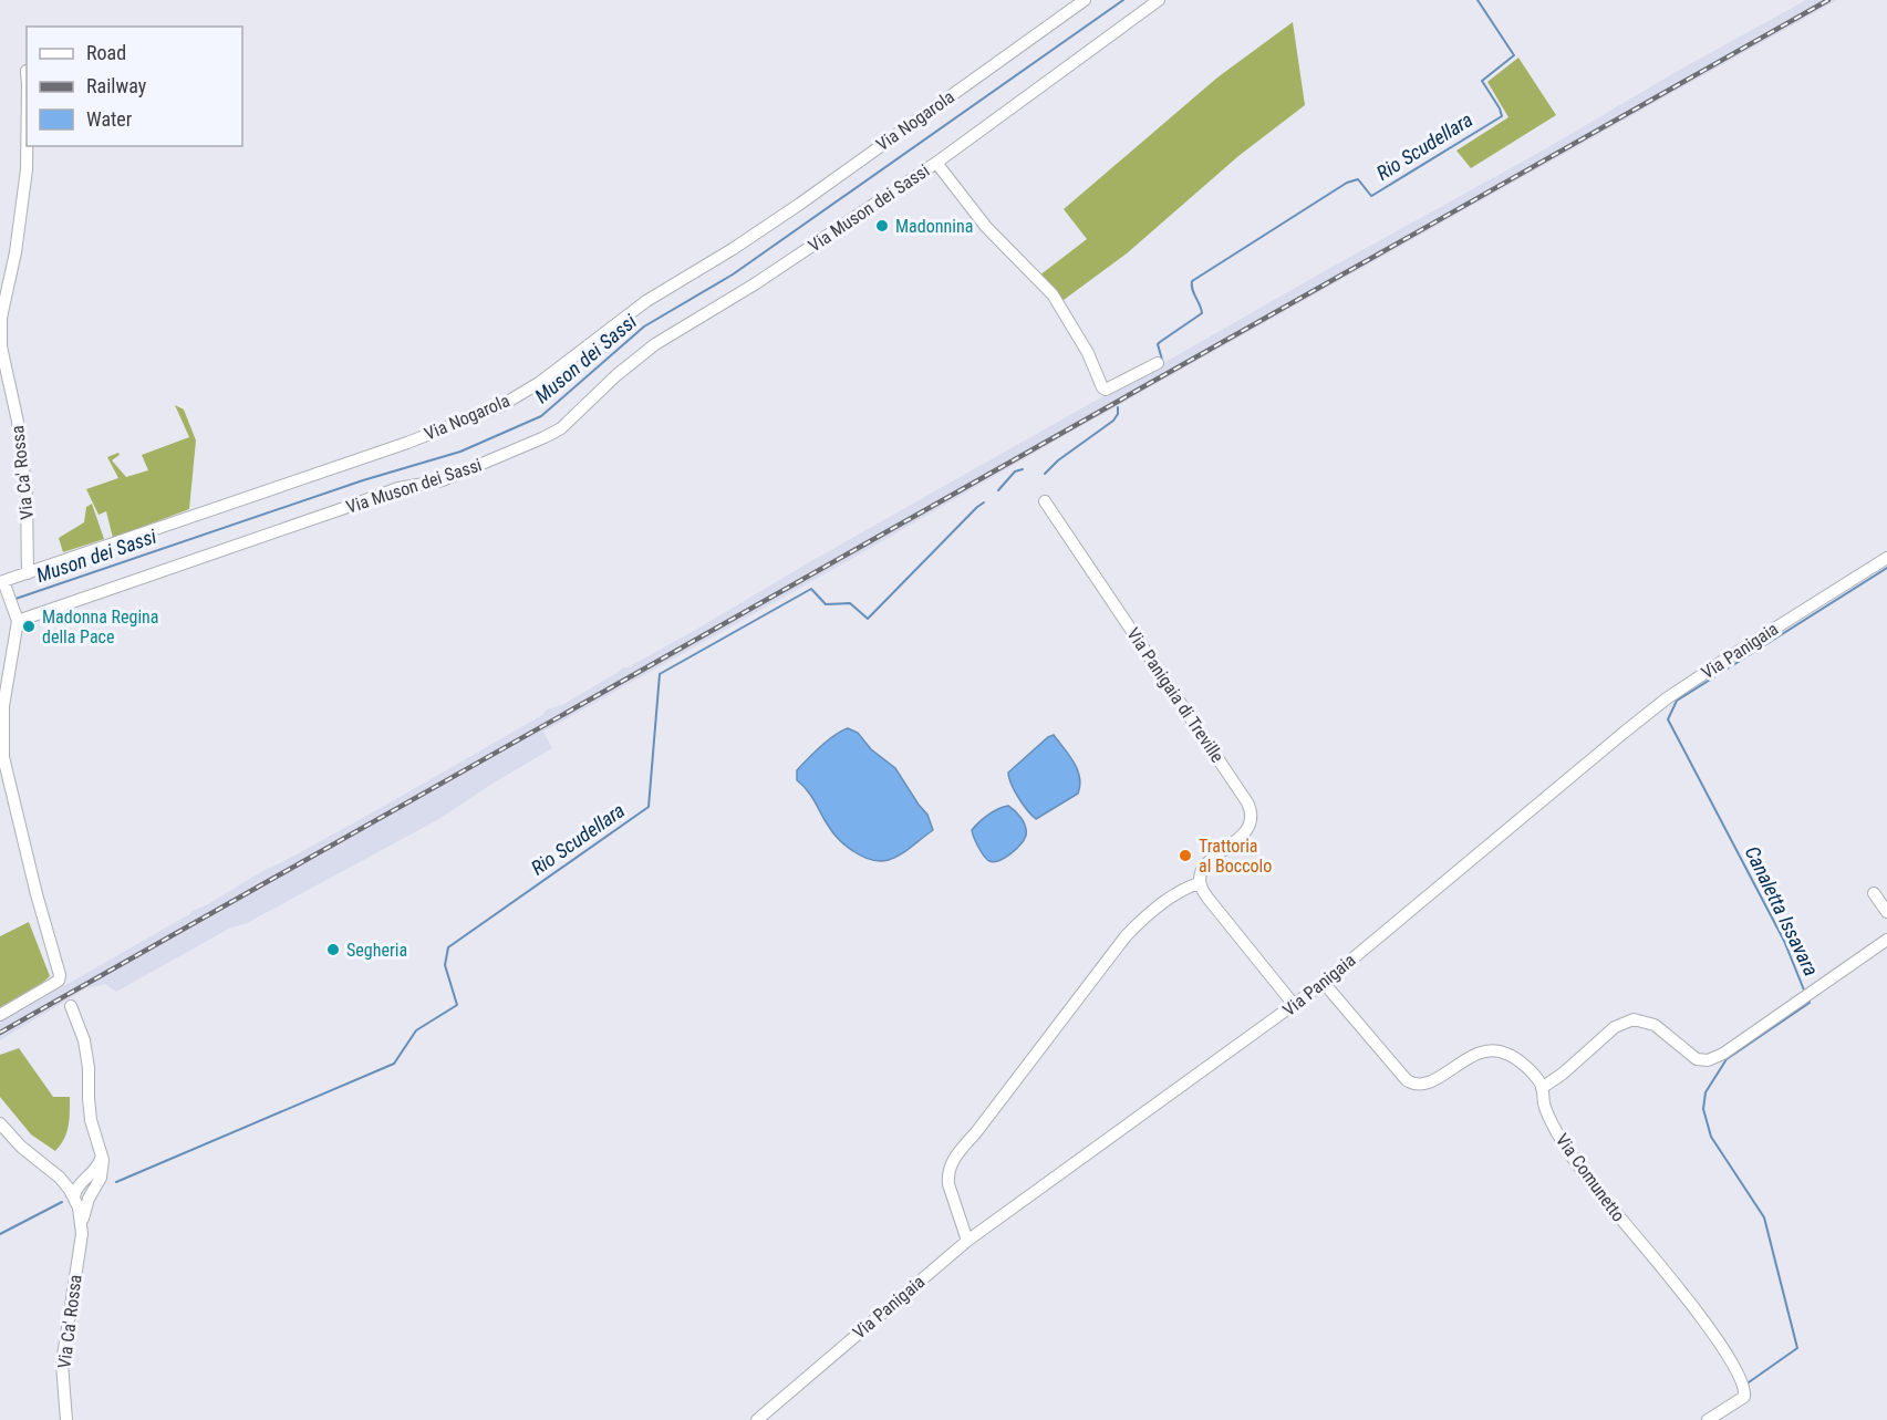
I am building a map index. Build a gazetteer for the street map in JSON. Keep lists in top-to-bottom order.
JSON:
{
  "streets": {
    "street": [
      "Via Nogarola",
      "Via Muson dei Sassi",
      "Via Ca' Rossa",
      "Via Panigaia",
      "Via Panigaia di Treville",
      "Via Comunetto"
    ]
  },
  "crossings": [
    ["Via Nogarola", "Via Ca' Rossa"],
    ["Via Panigaia", "Via Panigaia di Treville"],
    ["Via Panigaia", "Via Comunetto"]
  ],
  "water": ["Rio Scudellara", "Muson dei Sassi", "Canaletta Issavara"],
  "places": [
    "Madonnina",
    "Madonna Regina della Pace",
    "Trattoria al Boccolo",
    "Segheria"
  ],
  "legend": ["Road", "Railway", "Water"]
}
